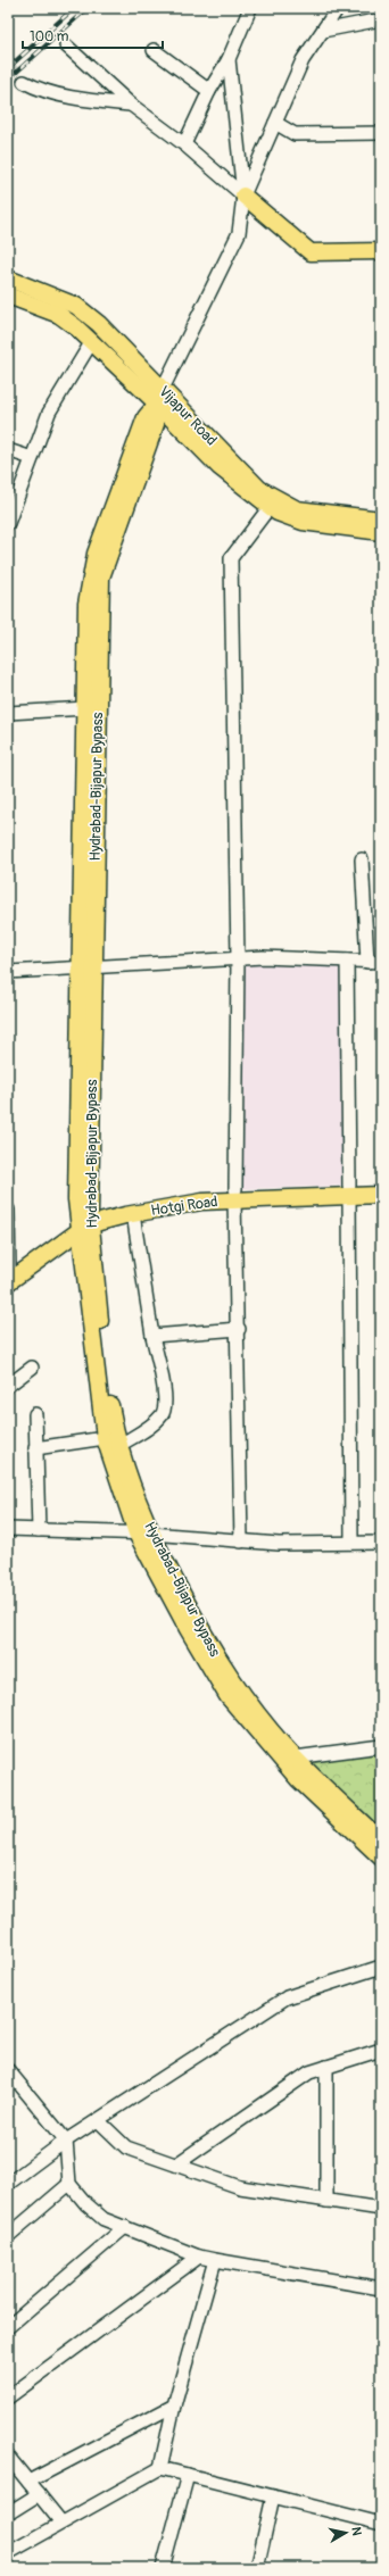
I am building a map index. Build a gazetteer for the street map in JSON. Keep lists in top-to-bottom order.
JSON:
{
  "streets": {
    "main road": ["Vijapur Road", "Hydrabad-Bijapur Bypass", "Hotgi Road"]
  },
  "crossings": [
    ["Vijapur Road", "Hydrabad-Bijapur Bypass"],
    ["Hydrabad-Bijapur Bypass", "Hotgi Road"]
  ],
  "scale_bar": "100 m",
  "north": "right"
}
